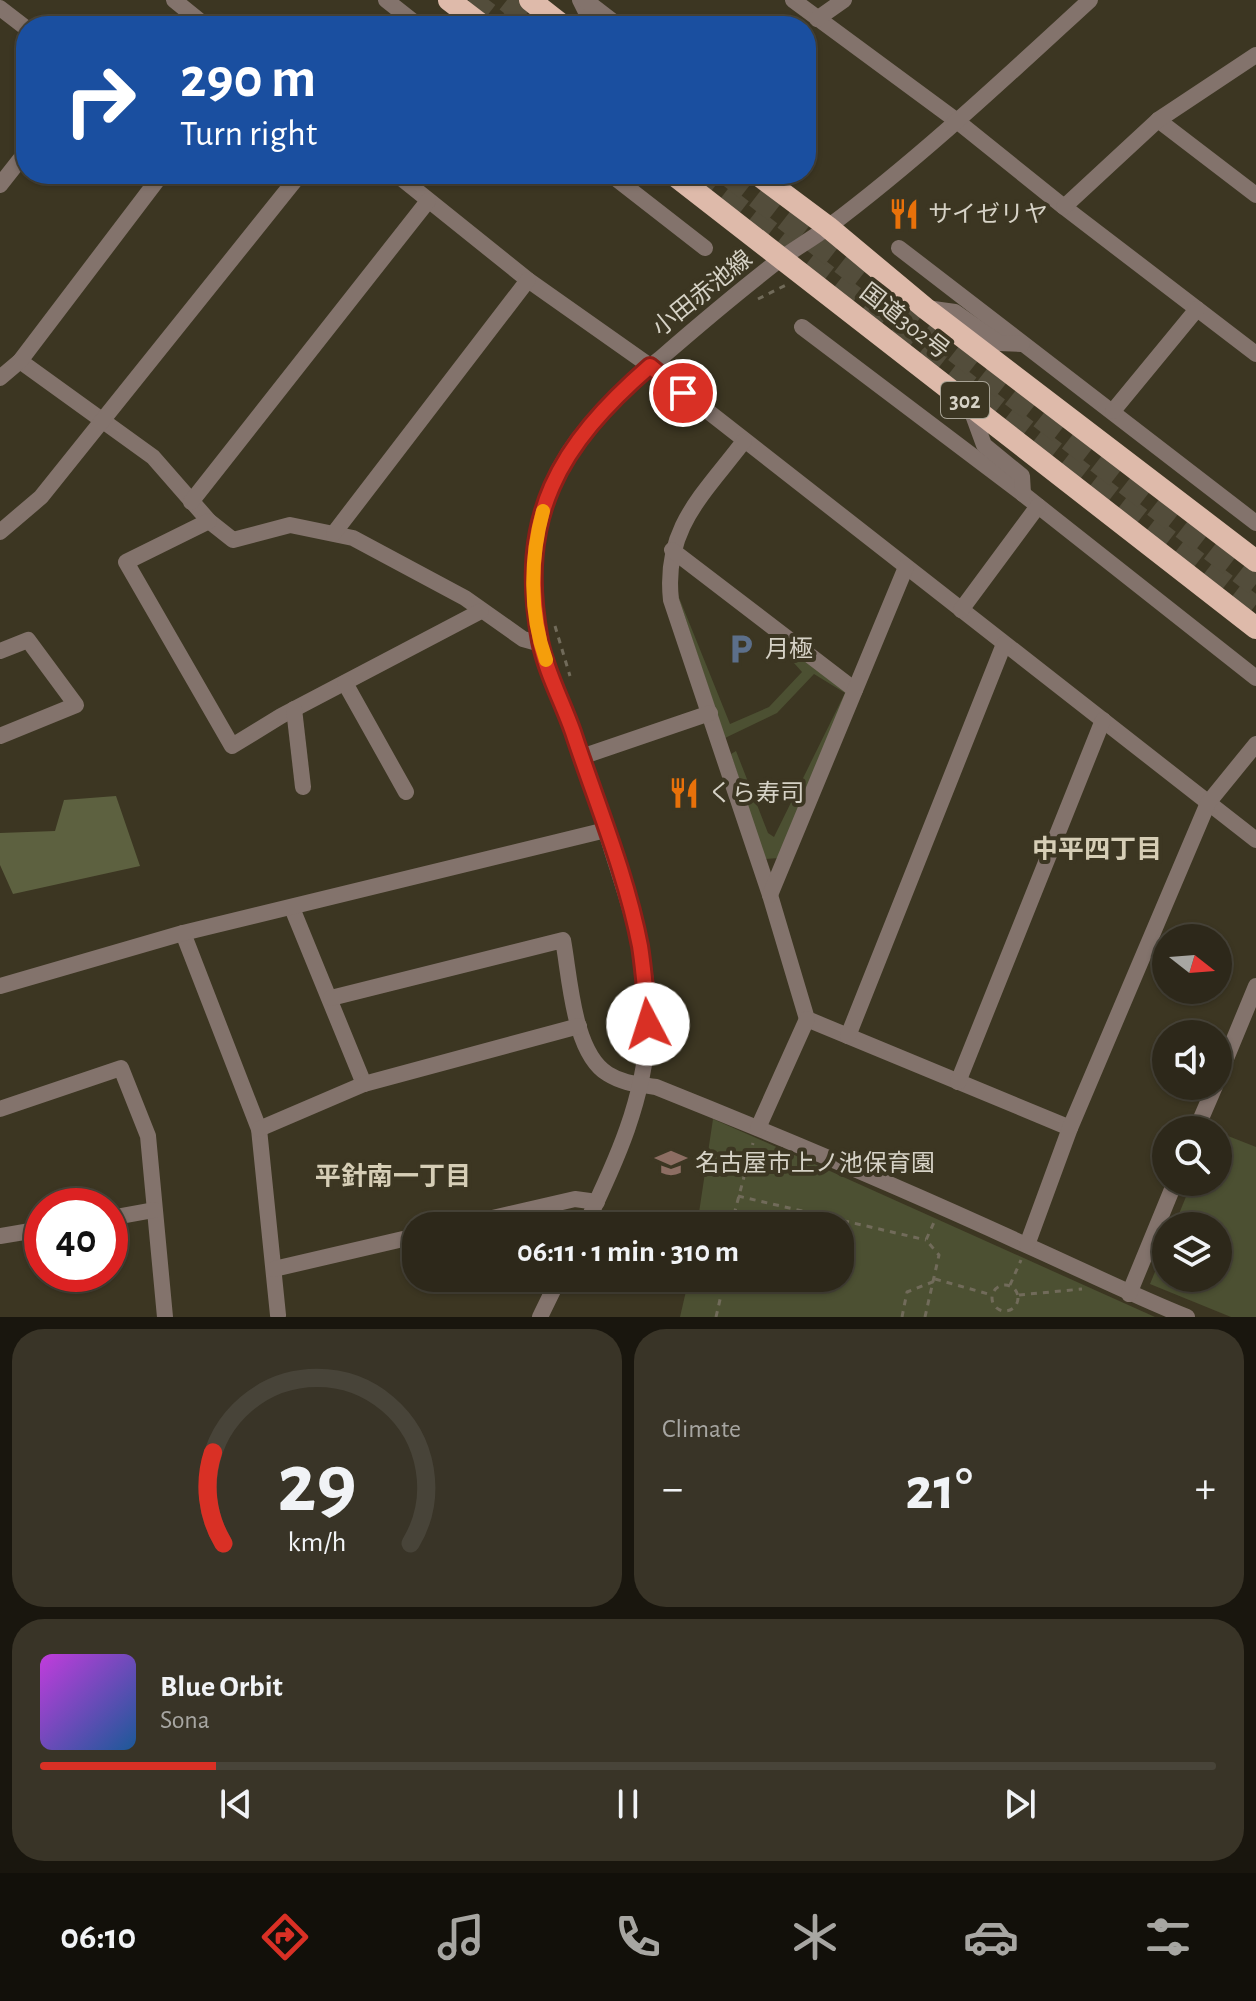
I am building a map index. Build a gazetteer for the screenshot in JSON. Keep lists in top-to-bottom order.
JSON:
{
  "streets": {
    "highway": ["国道302号", "302"],
    "street": ["小田赤池線"]
  },
  "crossings": [
    ["小田赤池線", "国道302号"]
  ],
  "districts": ["中平四丁目", "平針南一丁目"],
  "places": {
    "restaurant": ["サイゼリヤ", "くら寿司"],
    "parking": ["月極"],
    "school or university": ["名古屋市上ノ池保育園"]
  },
  "north": "right",
  "page": {
    "turn": ["290 m", "Turn right"],
    "limit": "40",
    "trip": "06:11 · 1 min · 310 m",
    "tile": "Climate",
    "heat": ["−", "21°", "+"],
    "song": ["Blue Orbit", "Sona"],
    "tabs": "06:10",
    "gauge": ["29", "km/h"]
  }
}
